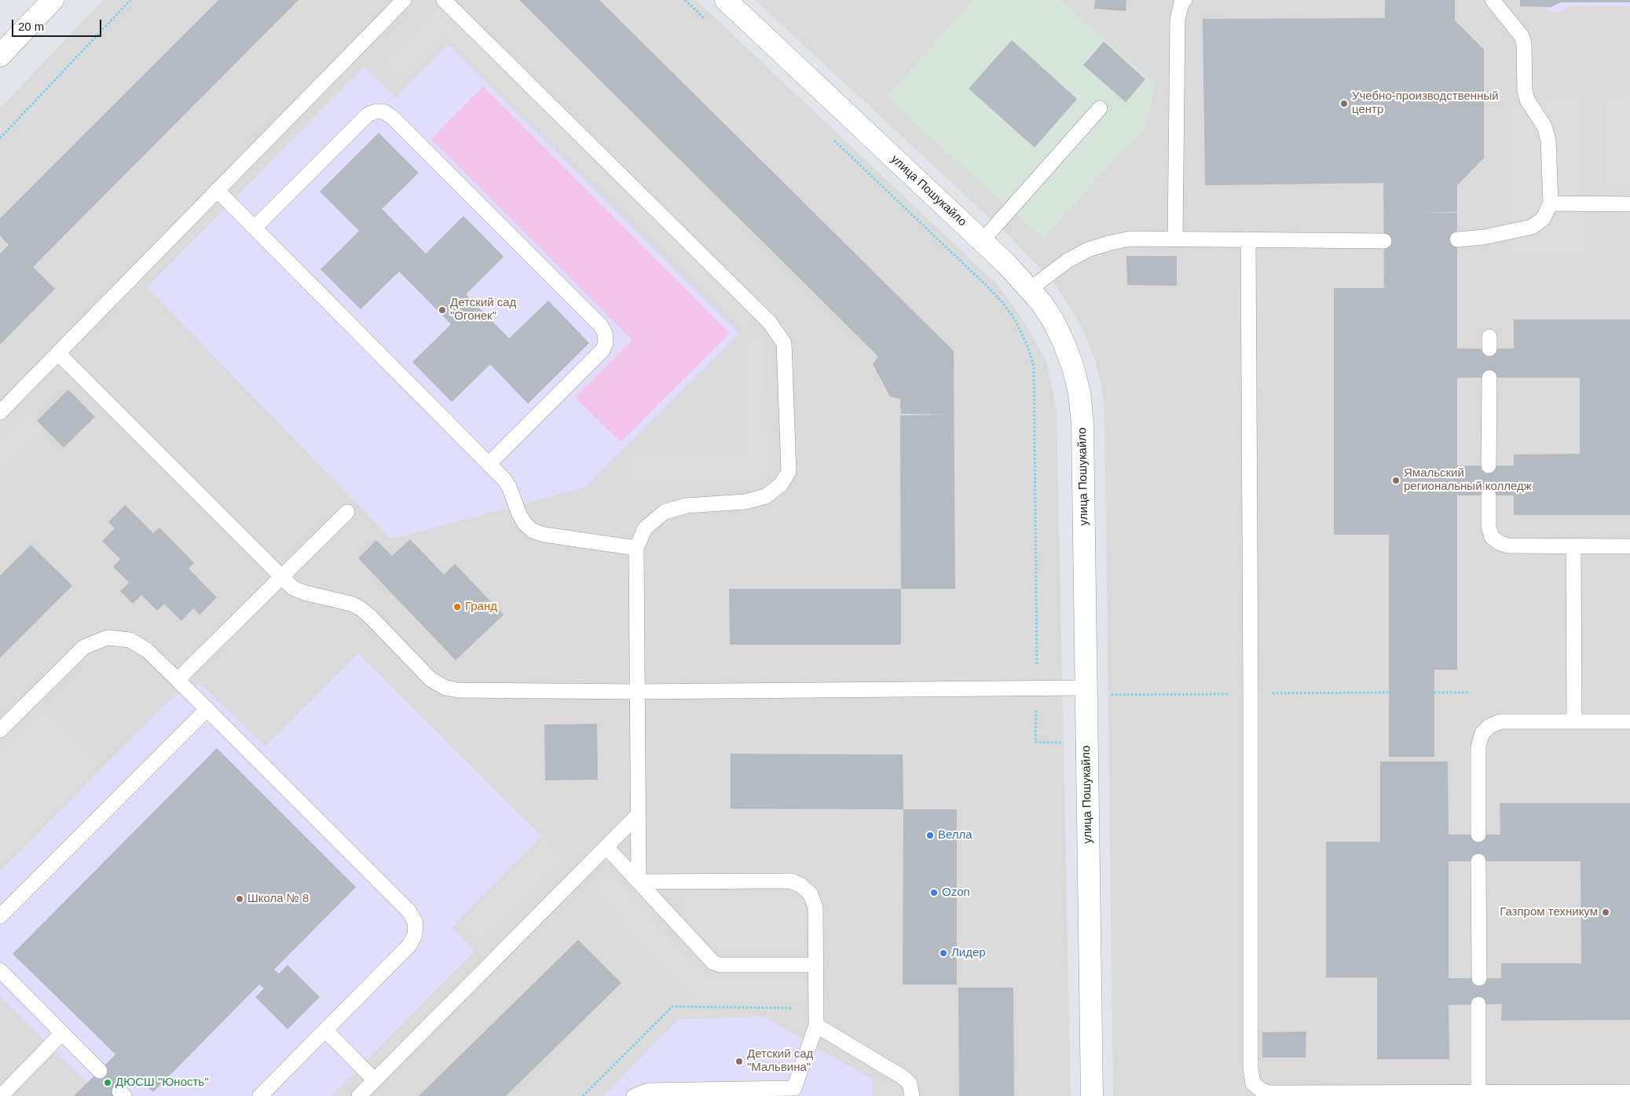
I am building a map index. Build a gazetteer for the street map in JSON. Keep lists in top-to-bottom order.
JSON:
{
  "streets": {
    "street": ["улица Пошукайло"]
  },
  "places": [
    "Учебно-производственный центр",
    "Детский сад \"Огонек\"",
    "Ямальский региональный колледж",
    "Гранд",
    "Велла",
    "Ozon",
    "Школа № 8",
    "Газпром техникум",
    "Лидер",
    "Детский сад \"Мальвина\"",
    "ДЮСШ \"Юность\""
  ],
  "scale_bar": "20 m"
}
